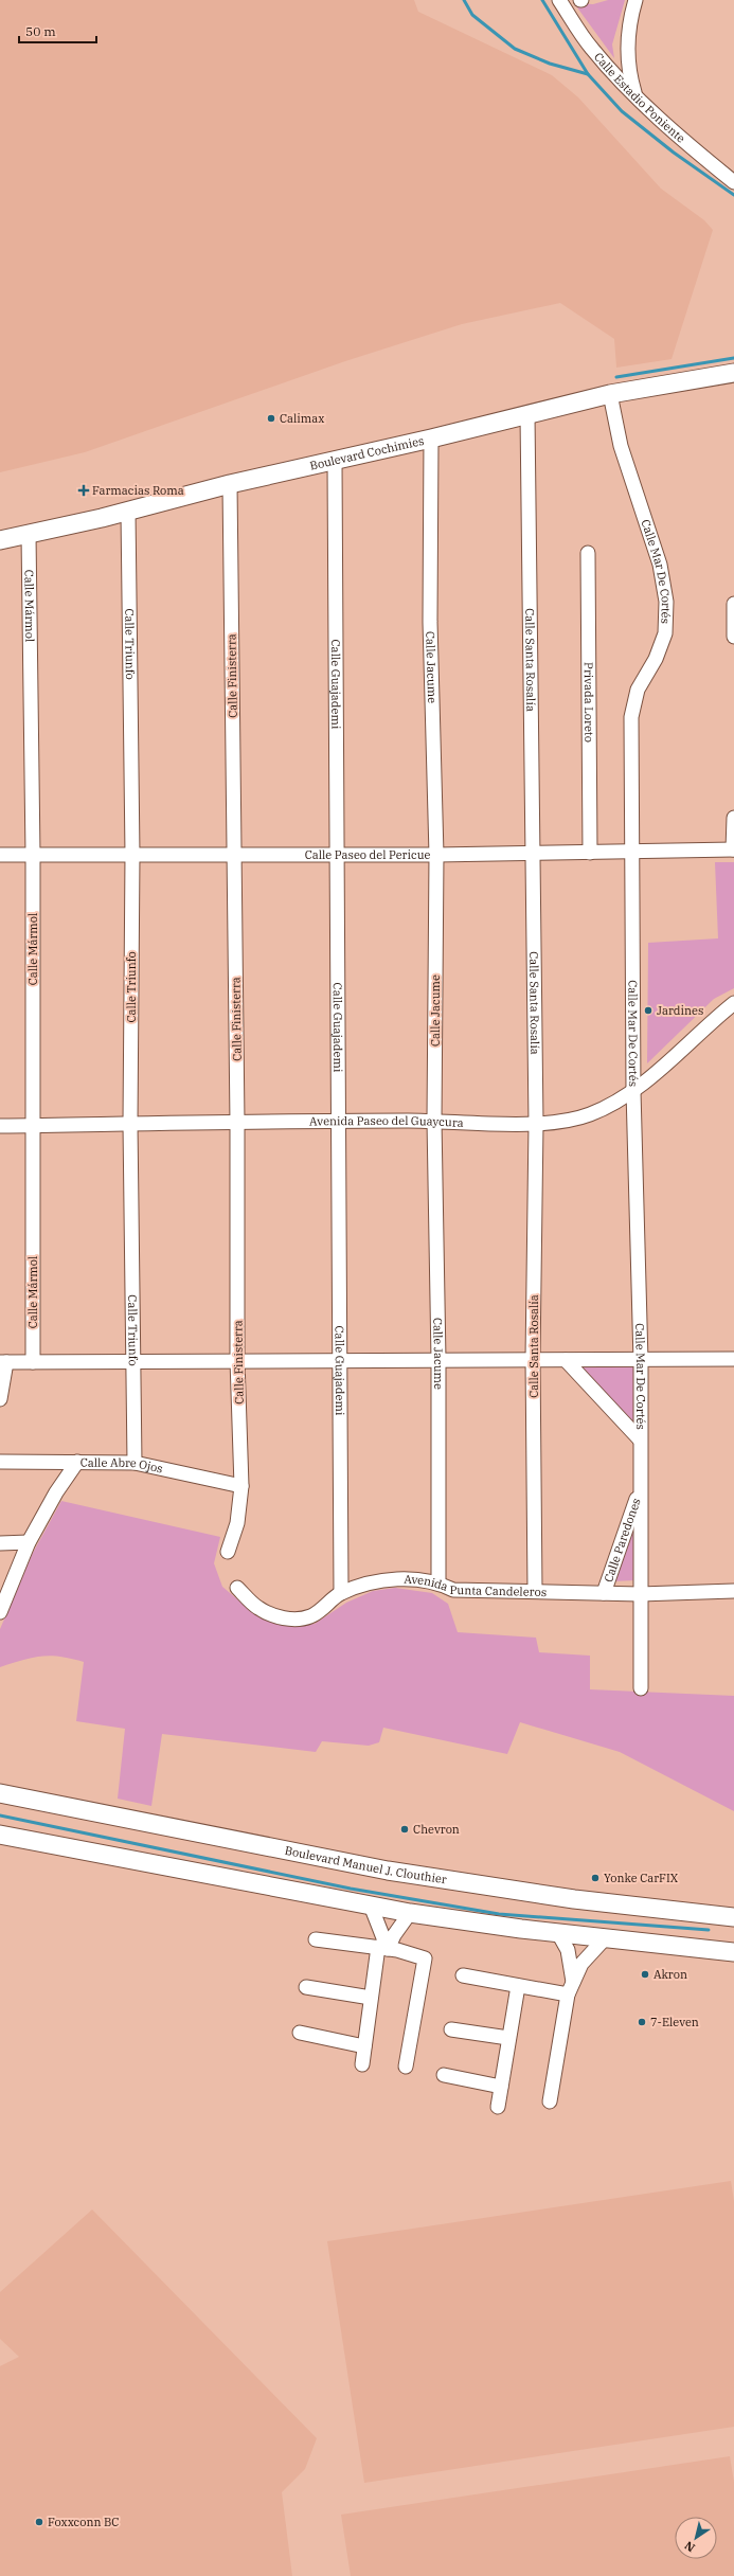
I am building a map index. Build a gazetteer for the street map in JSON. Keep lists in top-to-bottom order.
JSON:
{
  "streets": {
    "main road": ["Boulevard Cochimies", "Boulevard Manuel J. Clouthier"],
    "street": [
      "Calle Estadio Poniente",
      "Calle Mar De Cortés",
      "Calle Mármol",
      "Calle Triunfo",
      "Calle Santa Rosalía",
      "Calle Jacume",
      "Calle Finisterra",
      "Calle Guajademi",
      "Privada Loreto",
      "Calle Paseo del Pericue",
      "Avenida Paseo del Guaycura",
      "Calle Abre Ojos",
      "Calle Paredones",
      "Avenida Punta Candeleros"
    ]
  },
  "crossings": [
    ["Boulevard Cochimies", "Calle Mar De Cortés"],
    ["Boulevard Cochimies", "Calle Mármol"],
    ["Boulevard Cochimies", "Calle Triunfo"],
    ["Boulevard Cochimies", "Calle Santa Rosalía"],
    ["Boulevard Cochimies", "Calle Jacume"],
    ["Boulevard Cochimies", "Calle Finisterra"],
    ["Boulevard Cochimies", "Calle Guajademi"],
    ["Calle Mar De Cortés", "Calle Paseo del Pericue"],
    ["Calle Mar De Cortés", "Avenida Paseo del Guaycura"],
    ["Calle Mar De Cortés", "Calle Paredones"],
    ["Calle Mar De Cortés", "Avenida Punta Candeleros"],
    ["Calle Mármol", "Calle Paseo del Pericue"],
    ["Calle Mármol", "Avenida Paseo del Guaycura"],
    ["Calle Triunfo", "Calle Paseo del Pericue"],
    ["Calle Triunfo", "Avenida Paseo del Guaycura"],
    ["Calle Triunfo", "Calle Abre Ojos"],
    ["Calle Santa Rosalía", "Calle Paseo del Pericue"],
    ["Calle Santa Rosalía", "Avenida Paseo del Guaycura"],
    ["Calle Santa Rosalía", "Avenida Punta Candeleros"],
    ["Calle Jacume", "Calle Paseo del Pericue"],
    ["Calle Jacume", "Avenida Paseo del Guaycura"],
    ["Calle Jacume", "Avenida Punta Candeleros"],
    ["Calle Finisterra", "Calle Paseo del Pericue"],
    ["Calle Finisterra", "Avenida Paseo del Guaycura"],
    ["Calle Finisterra", "Calle Abre Ojos"],
    ["Calle Guajademi", "Calle Paseo del Pericue"],
    ["Calle Guajademi", "Avenida Paseo del Guaycura"],
    ["Calle Guajademi", "Avenida Punta Candeleros"],
    ["Privada Loreto", "Calle Paseo del Pericue"],
    ["Calle Paredones", "Avenida Punta Candeleros"]
  ],
  "places": {
    "other": [
      "Calimax",
      "Jardines",
      "Chevron",
      "Yonke CarFIX",
      "Akron",
      "7-Eleven",
      "Foxxconn BC"
    ],
    "health": ["Farmacias Roma"]
  },
  "scale_bar": "50 m",
  "north": "bottom left"
}
